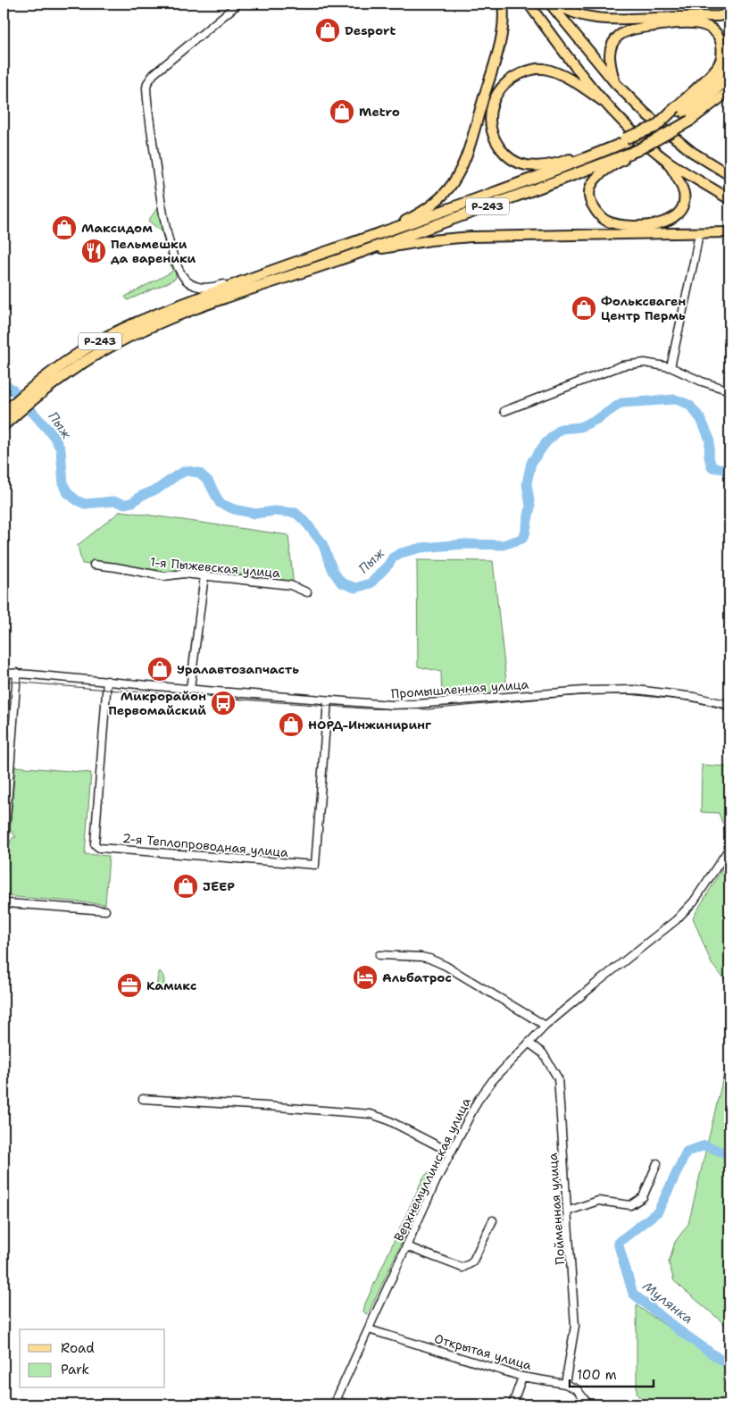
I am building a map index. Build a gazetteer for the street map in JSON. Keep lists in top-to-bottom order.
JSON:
{
  "streets": {
    "highway": ["Р-243"],
    "street": [
      "1-я Пыжевская улица",
      "Промышленная улица",
      "2-я Теплопроводная улица",
      "Верхнемуллинская улица",
      "Пойменная улица",
      "Открытая улица"
    ]
  },
  "crossings": [
    ["Промышленная улица", "2-я Теплопроводная улица"],
    ["Верхнемуллинская улица", "Пойменная улица"],
    ["Верхнемуллинская улица", "Открытая улица"],
    ["Пойменная улица", "Открытая улица"]
  ],
  "water": ["Пыж", "Мулянка"],
  "places": {
    "shop": [
      "Desport",
      "Metro",
      "Максидом",
      "Фольксваген Центр Пермь",
      "Уралавтозапчасть",
      "НОРД-Инжиниринг",
      "JEEP"
    ],
    "restaurant": ["Пельмешки да вареники"],
    "bus stop": ["Микрорайон Первомайский"],
    "hotel": ["Альбатрос"],
    "office": ["Камикс"]
  },
  "legend": ["Road", "Park"],
  "scale_bar": "100 m"
}
